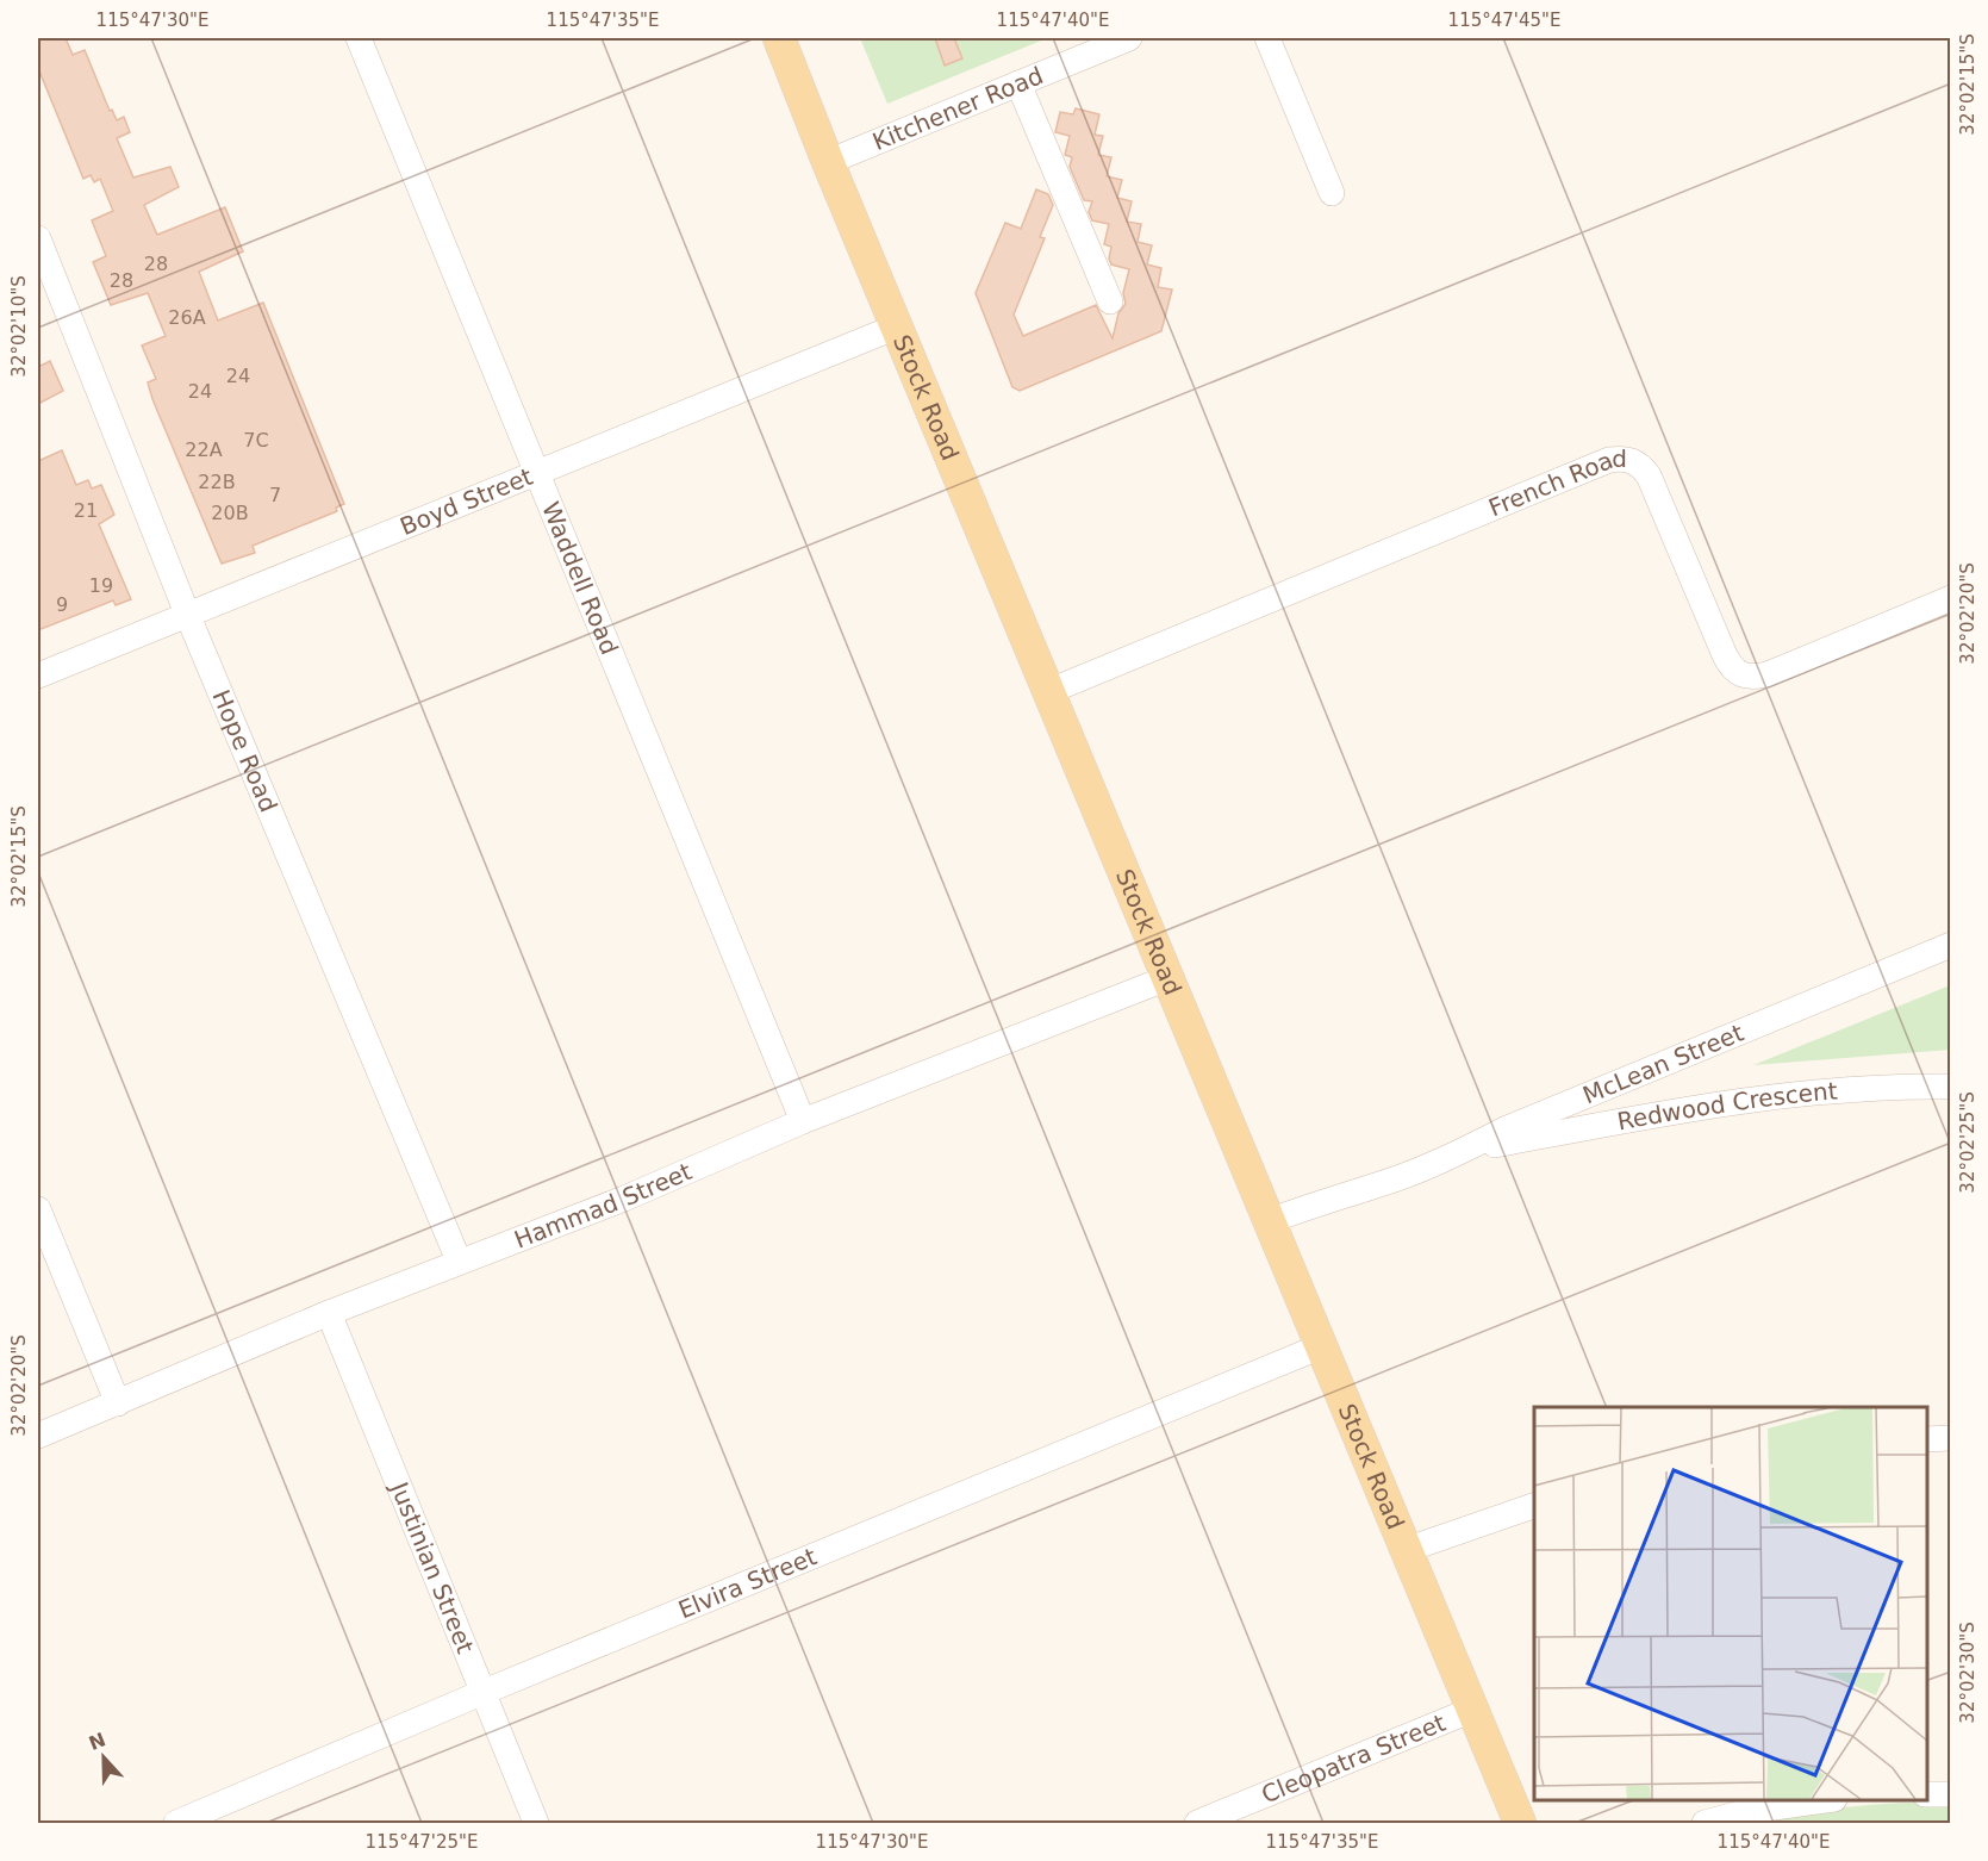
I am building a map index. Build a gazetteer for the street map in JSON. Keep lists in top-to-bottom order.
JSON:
{
  "streets": {
    "main road": ["Stock Road"],
    "street": [
      "Kitchener Road",
      "French Road",
      "Boyd Street",
      "Waddell Road",
      "Hope Road",
      "McLean Street",
      "Redwood Crescent",
      "Hammad Street",
      "Justinian Street",
      "Elvira Street",
      "Cleopatra Street"
    ]
  },
  "crossings": [
    ["Kitchener Road", "Stock Road"],
    ["Stock Road", "French Road"],
    ["Stock Road", "Boyd Street"],
    ["Stock Road", "McLean Street"],
    ["Stock Road", "Hammad Street"],
    ["Stock Road", "Elvira Street"],
    ["Stock Road", "Cleopatra Street"],
    ["Boyd Street", "Waddell Road"],
    ["Boyd Street", "Hope Road"],
    ["Waddell Road", "Hammad Street"],
    ["Hope Road", "Hammad Street"],
    ["McLean Street", "Redwood Crescent"],
    ["Hammad Street", "Justinian Street"],
    ["Justinian Street", "Elvira Street"]
  ],
  "house_numbers": [
    "28",
    "28",
    "26A",
    "24",
    "24",
    "7C",
    "22A",
    "22B",
    "7",
    "21",
    "20B",
    "19",
    "9"
  ],
  "north": "top",
  "coordinates": [
    "115°47'30\"E",
    "115°47'35\"E",
    "115°47'40\"E",
    "115°47'45\"E",
    "32°02'15\"S",
    "32°02'10\"S",
    "32°02'20\"S",
    "32°02'25\"S",
    "32°02'30\"S",
    "115°47'25\"E"
  ]
}
